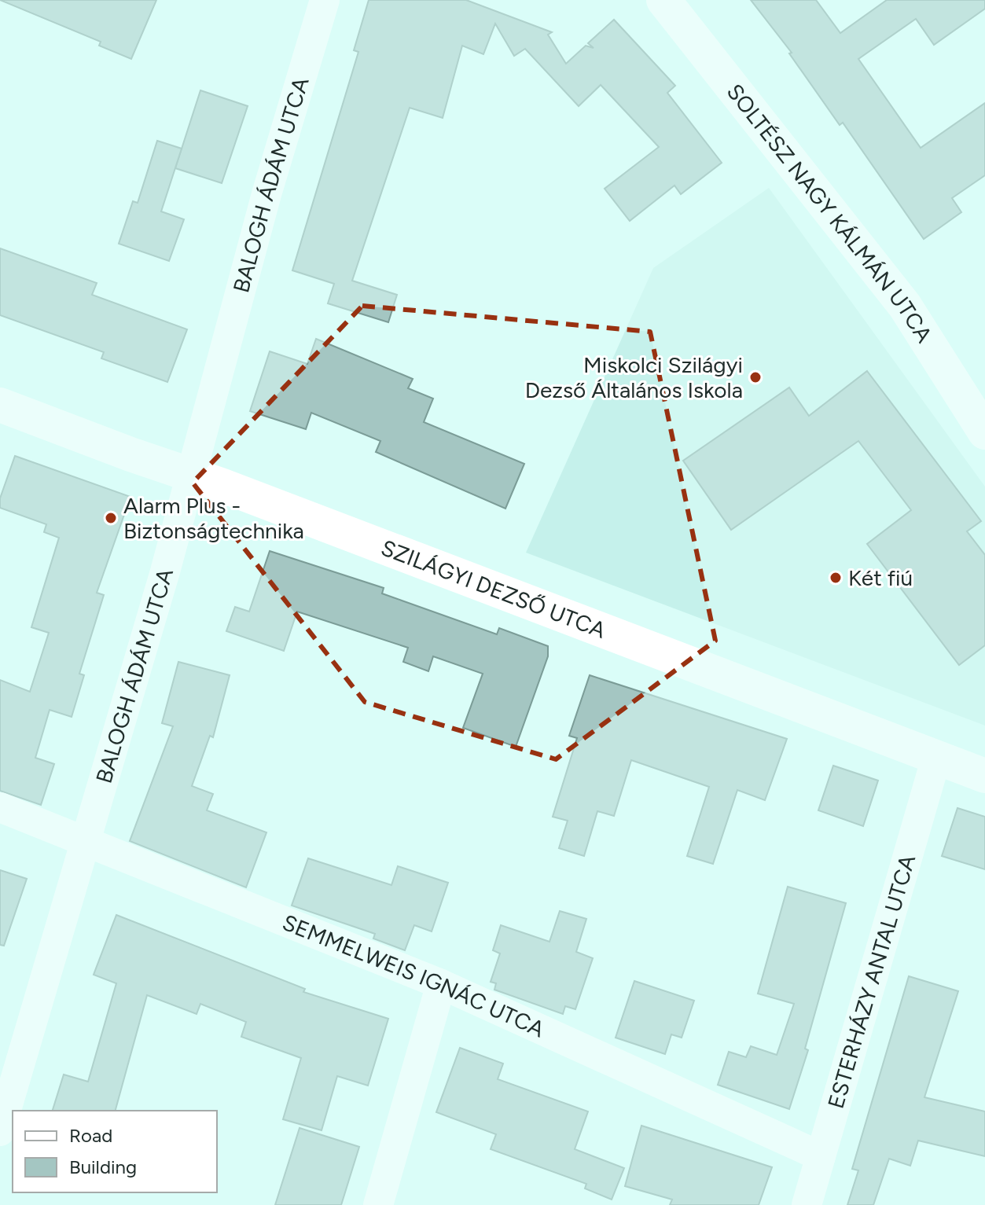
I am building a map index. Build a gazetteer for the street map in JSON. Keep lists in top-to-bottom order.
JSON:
{
  "streets": {
    "main road": ["SOLTÉSZ NAGY KÁLMÁN UTCA", "SZILÁGYI DEZSŐ UTCA"],
    "street": ["BALOGH ÁDÁM UTCA", "SEMMELWEIS IGNÁC UTCA", "ESTERHÁZY ANTAL UTCA"]
  },
  "crossings": [
    ["BALOGH ÁDÁM UTCA", "SZILÁGYI DEZSŐ UTCA"],
    ["BALOGH ÁDÁM UTCA", "SEMMELWEIS IGNÁC UTCA"],
    ["SZILÁGYI DEZSŐ UTCA", "ESTERHÁZY ANTAL UTCA"],
    ["SEMMELWEIS IGNÁC UTCA", "ESTERHÁZY ANTAL UTCA"]
  ],
  "places": ["Miskolci Szilágyi Dezső Általános Iskola", "Alarm Plus - Biztonságtechnika", "Két fiú"],
  "legend": ["Road", "Building"]
}
